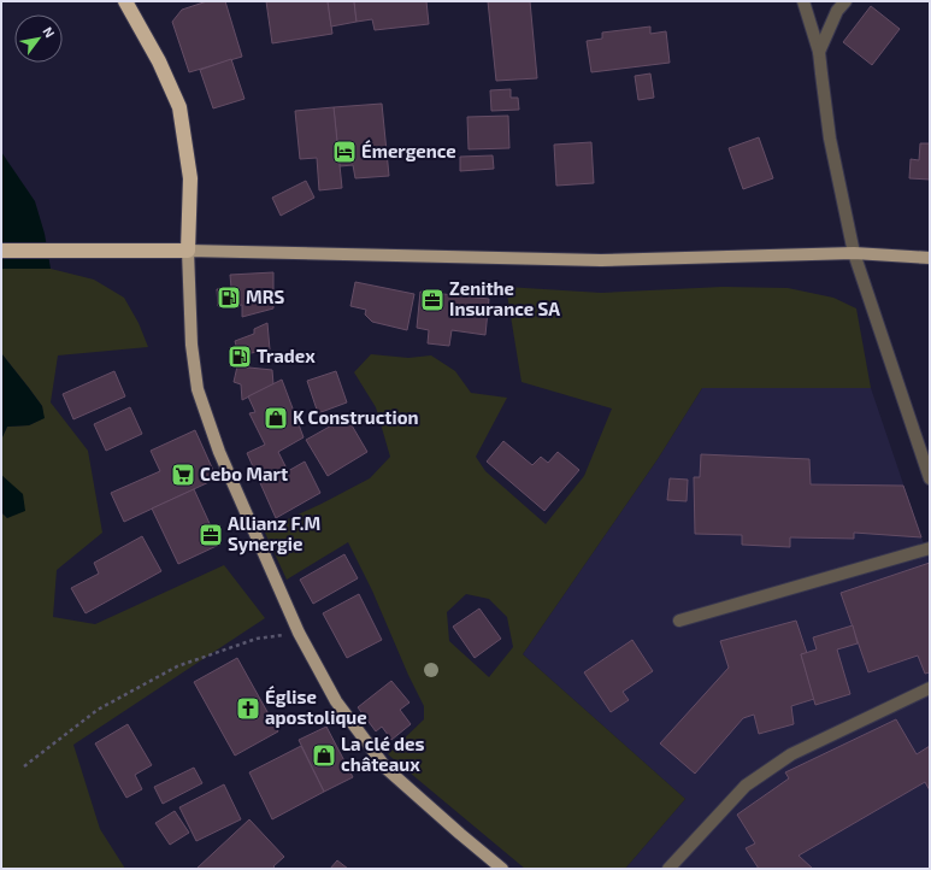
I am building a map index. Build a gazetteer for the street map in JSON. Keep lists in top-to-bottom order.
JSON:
{
  "places": {
    "hotel": ["Émergence"],
    "fuel station": ["MRS", "Tradex"],
    "office": ["Zenithe Insurance SA", "Allianz F.M Synergie"],
    "shop": ["K Construction", "La clé des châteaux"],
    "supermarket": ["Cebo Mart"],
    "church": ["Église apostolique"]
  },
  "north": "top right"
}
